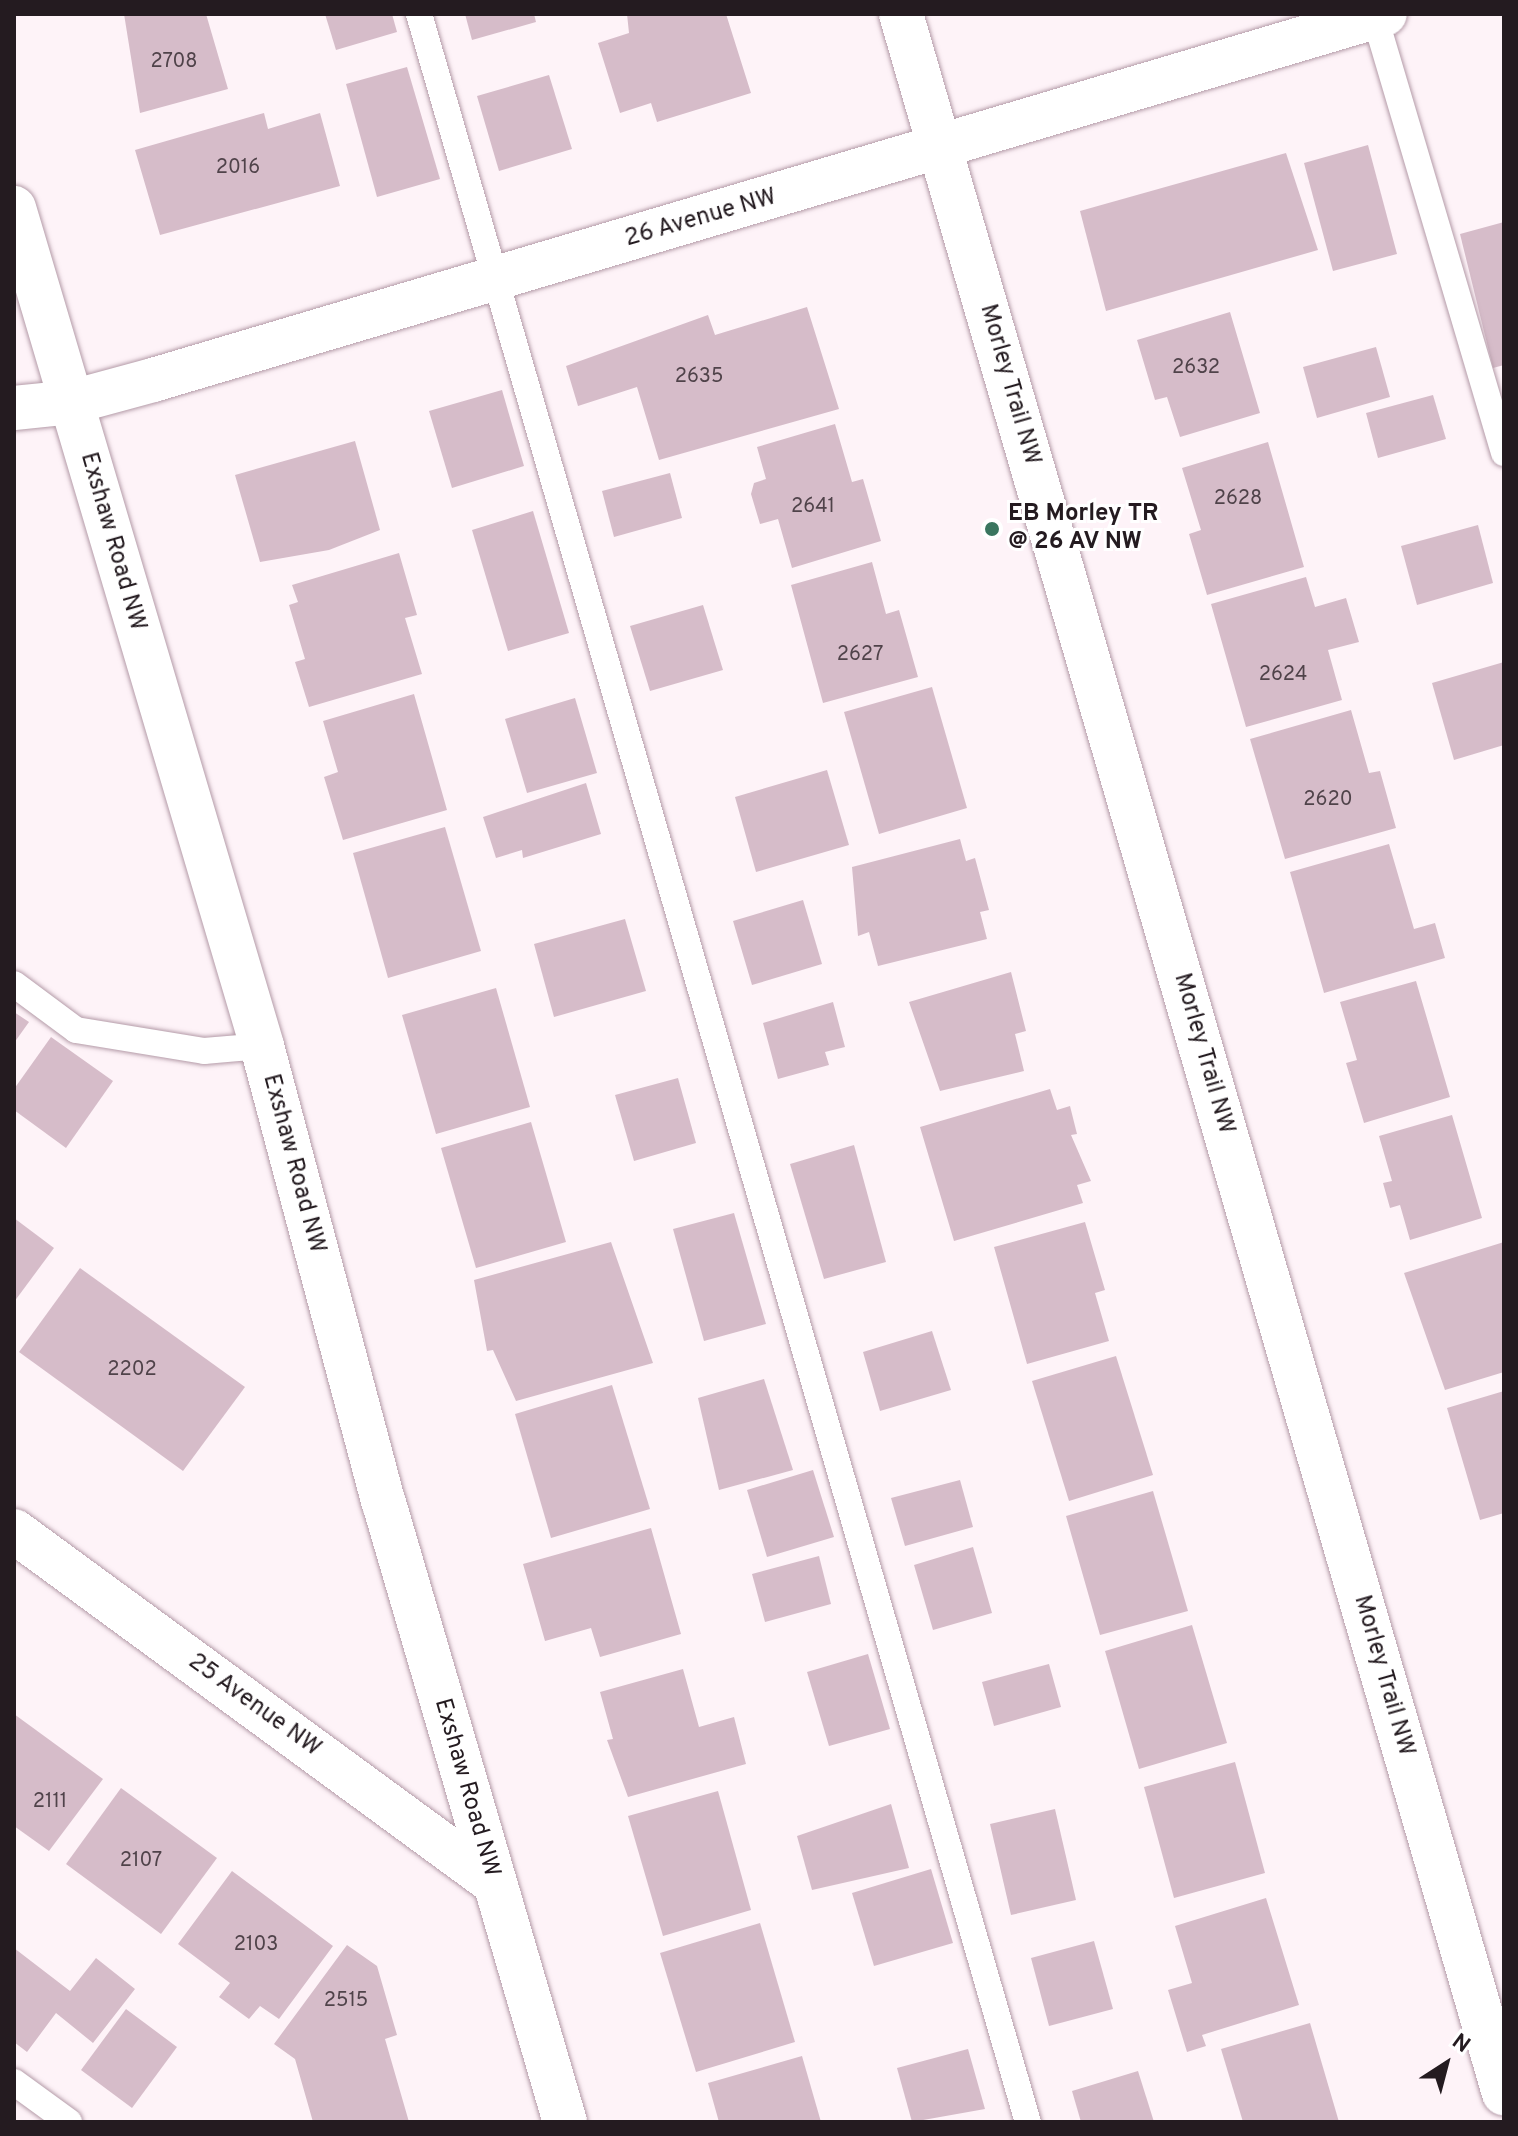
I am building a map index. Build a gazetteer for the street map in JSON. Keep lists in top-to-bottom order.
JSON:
{
  "streets": {
    "street": [
      "26 Avenue NW",
      "Morley Trail NW",
      "Exshaw Road NW",
      "25 Avenue NW"
    ]
  },
  "crossings": [
    ["26 Avenue NW", "Morley Trail NW"],
    ["26 Avenue NW", "Exshaw Road NW"],
    ["Exshaw Road NW", "25 Avenue NW"]
  ],
  "places": ["EB Morley TR @ 26 AV NW"],
  "house_numbers": [
    "2708",
    "2016",
    "2632",
    "2635",
    "2628",
    "2641",
    "2627",
    "2624",
    "2620",
    "2202",
    "2111",
    "2107",
    "2103",
    "2515"
  ],
  "north": "top right"
}
